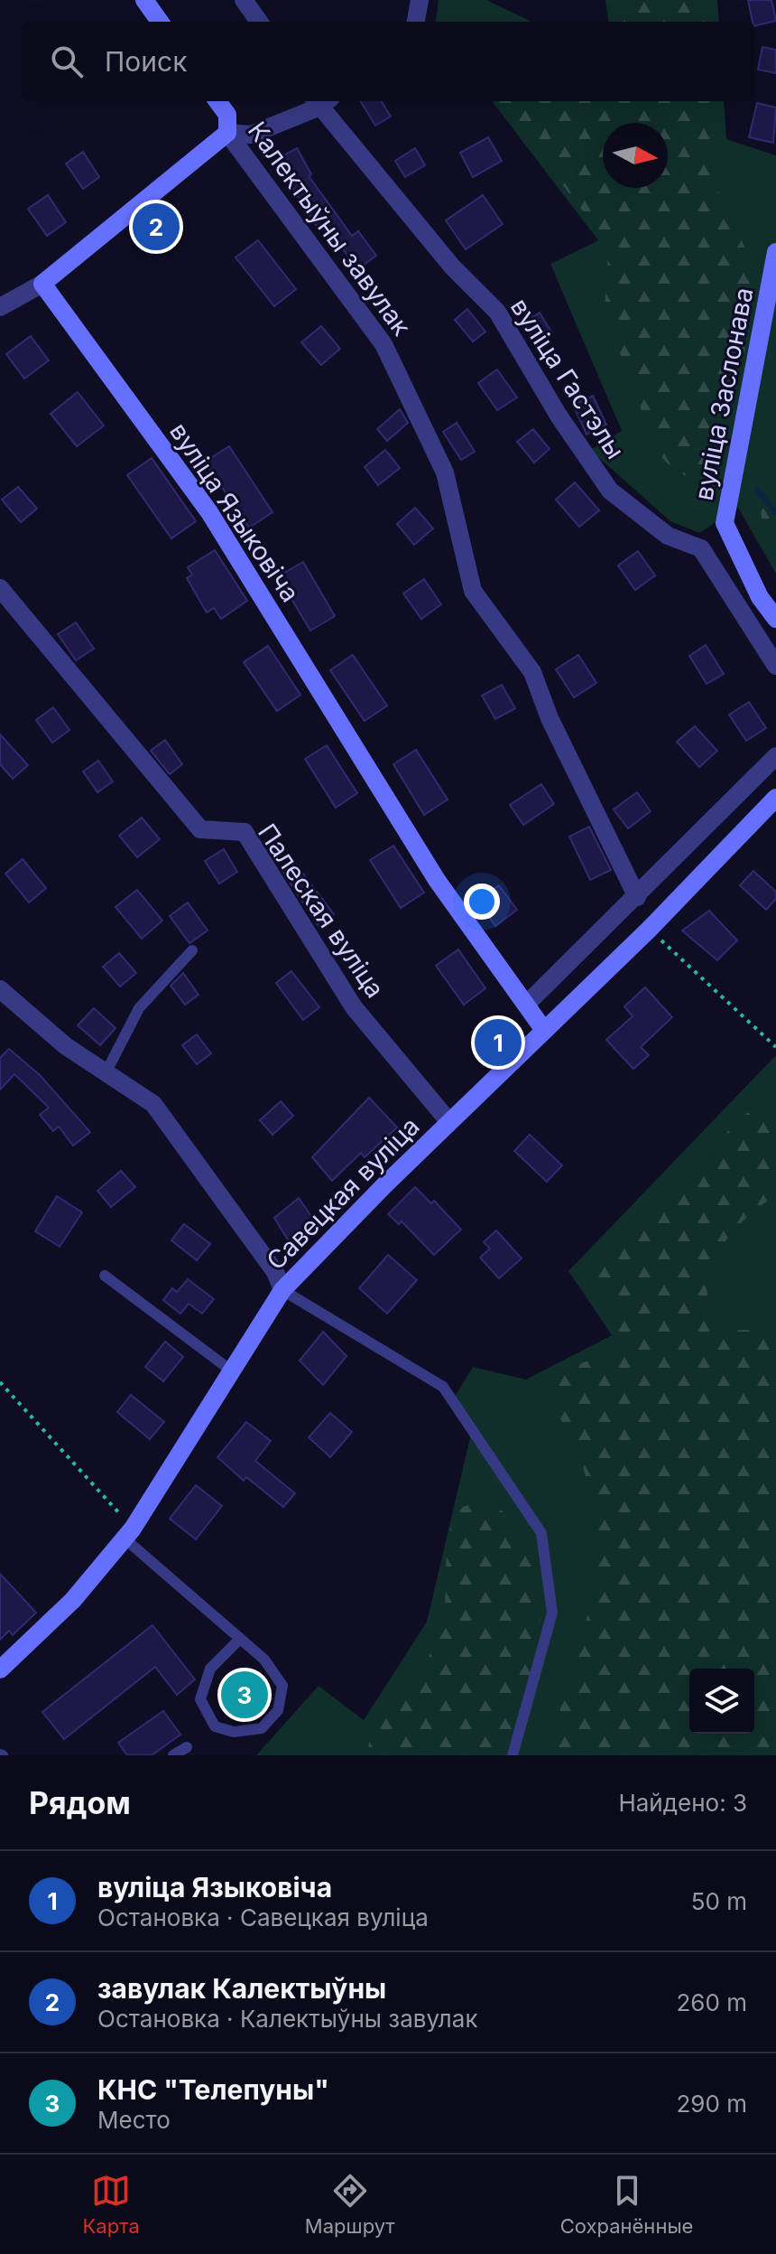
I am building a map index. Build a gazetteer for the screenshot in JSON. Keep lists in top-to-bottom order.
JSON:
{
  "streets": {
    "street": [
      "Калектыўны завулак",
      "вуліца Гастэлы",
      "вуліца Заслонава",
      "вуліца Языковіча",
      "Палеская вуліца",
      "Савецкая вуліца"
    ]
  },
  "crossings": [
    ["Калектыўны завулак", "вуліца Гастэлы"],
    ["вуліца Языковіча", "Савецкая вуліца"],
    ["Палеская вуліца", "Савецкая вуліца"]
  ],
  "north": "right",
  "page": {
    "search": "Поиск",
    "pins": ["2", "1", "3"],
    "heading": ["Рядом", "Найдено: 3"],
    "list": [
      {
        "mark": "1",
        "name": "вуліца Языковіча",
        "note": "Остановка · Савецкая вуліца",
        "value": "50 m"
      },
      {
        "mark": "2",
        "name": "завулак Калектыўны",
        "note": "Остановка · Калектыўны завулак",
        "value": "260 m"
      },
      {
        "mark": "3",
        "name": "КНС \"Телепуны\"",
        "note": "Место",
        "value": "290 m"
      }
    ],
    "nav": ["Карта", "Маршрут", "Сохранённые"]
  }
}
